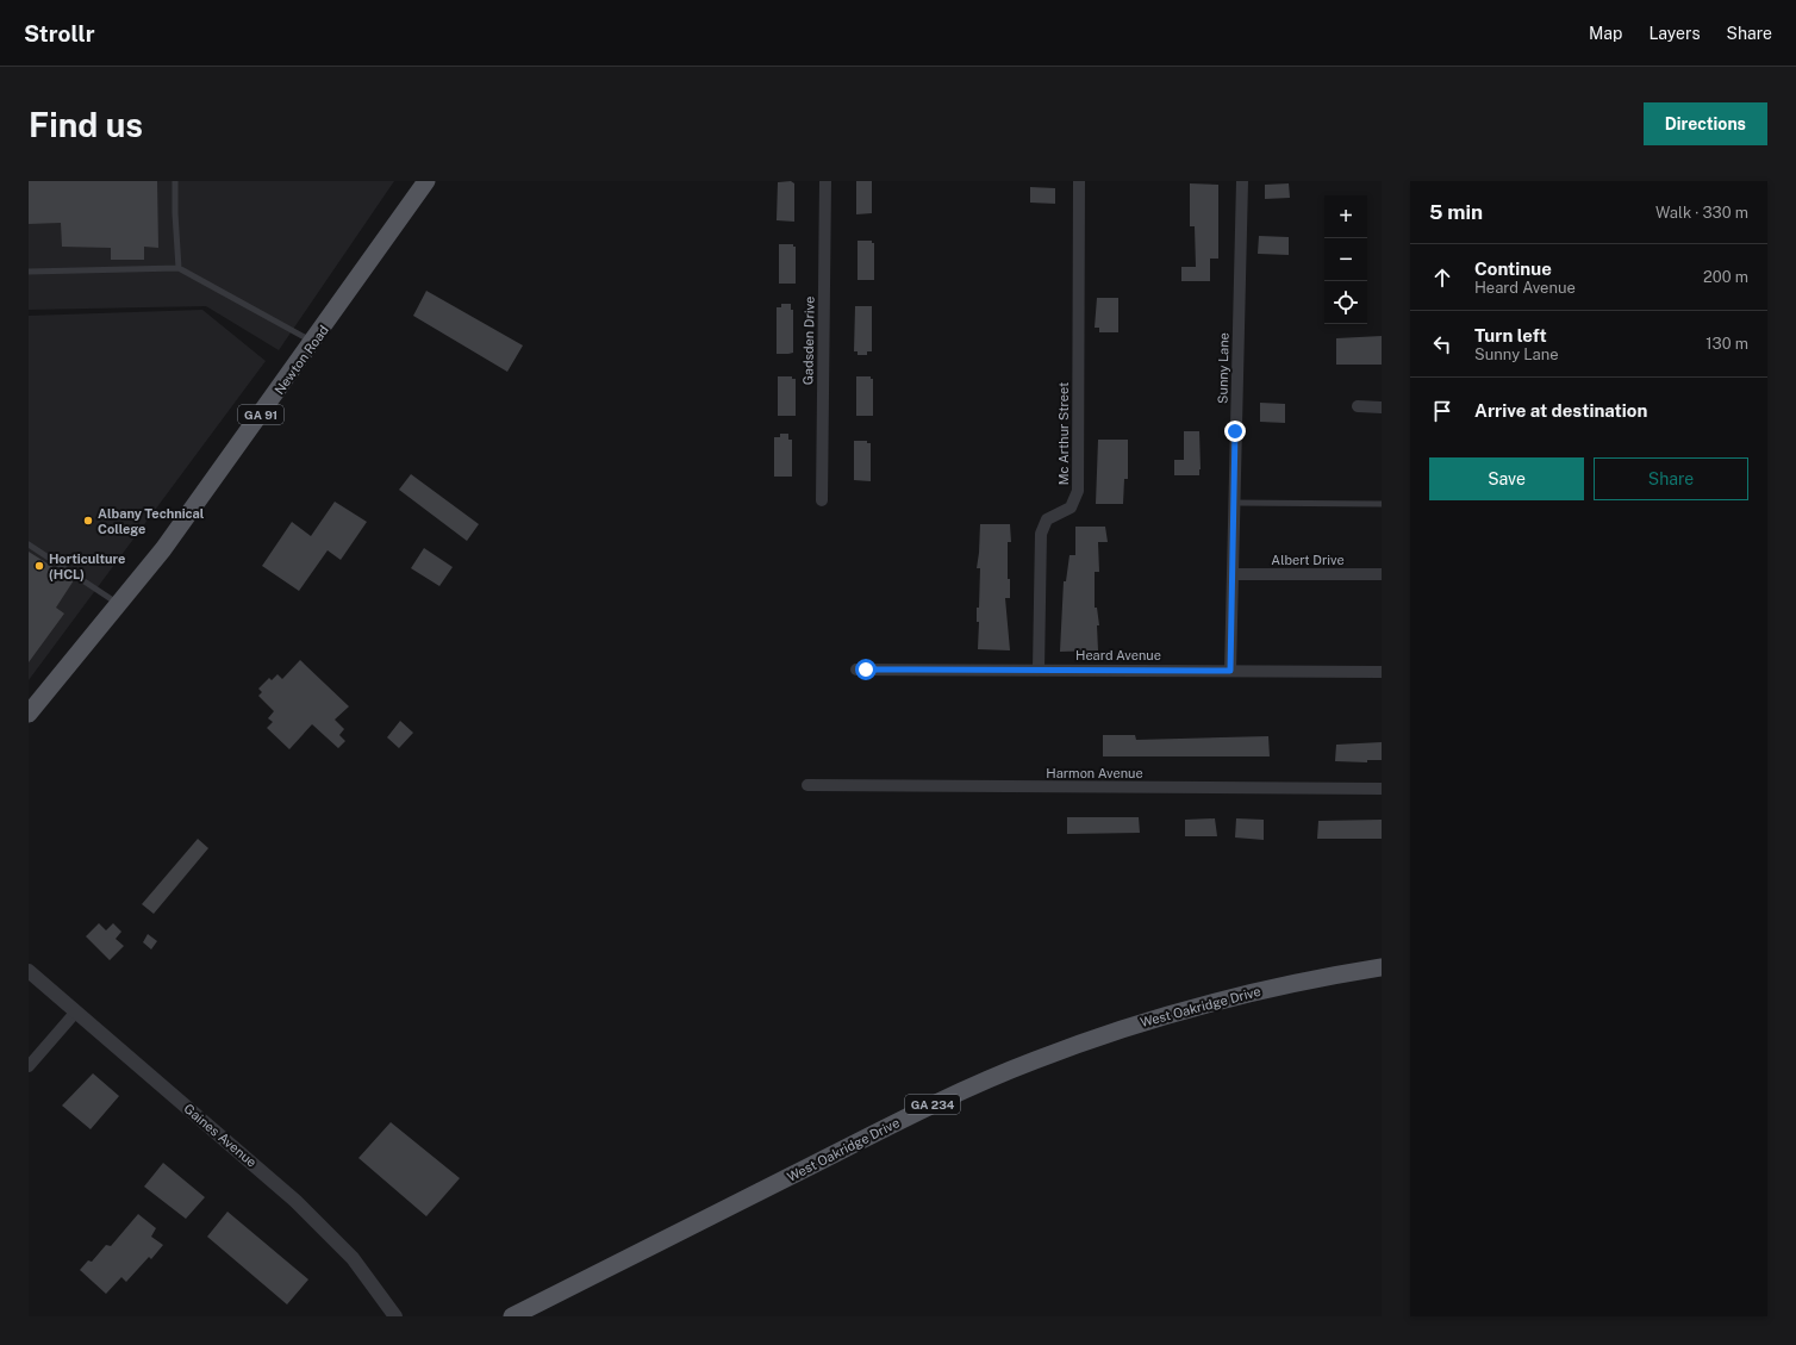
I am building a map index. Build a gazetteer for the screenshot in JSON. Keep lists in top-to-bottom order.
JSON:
{
  "streets": {
    "main road": [
      "Newton Road",
      "GA 91",
      "West Oakridge Drive",
      "GA 234"
    ],
    "street": [
      "Gadsden Drive",
      "Sunny Lane",
      "Mc Arthur Street",
      "Albert Drive",
      "Heard Avenue",
      "Harmon Avenue",
      "Gaines Avenue"
    ]
  },
  "crossings": [
    ["Sunny Lane", "Albert Drive"],
    ["Sunny Lane", "Heard Avenue"],
    ["Mc Arthur Street", "Heard Avenue"]
  ],
  "places": ["Albany Technical College", "Horticulture (HCL)"],
  "page": {
    "header": "Strollr",
    "nav": ["Map", "Layers", "Share"],
    "buttons": [
      "Directions",
      ["Save", "Share"]
    ],
    "title": "Find us",
    "heading": ["5 min", "Walk · 330 m"],
    "map_buttons": ["+", "−"],
    "list": [
      ["Continue", "Heard Avenue", "200 m"],
      ["Turn left", "Sunny Lane", "130 m"],
      "Arrive at destination"
    ]
  }
}
